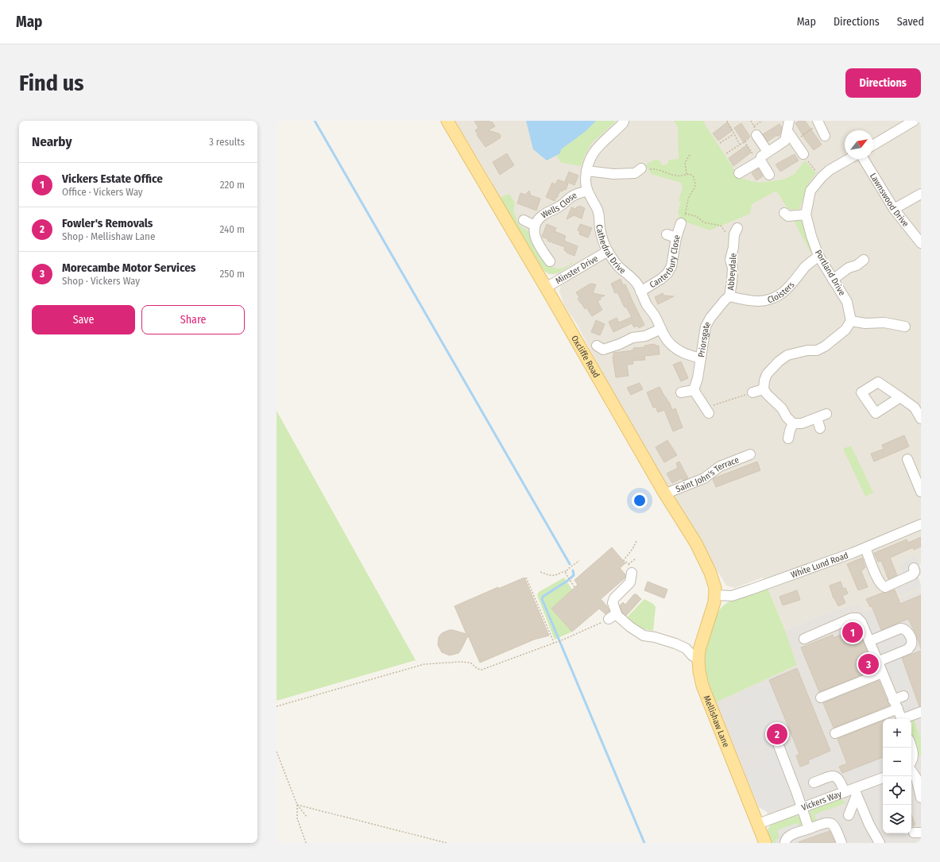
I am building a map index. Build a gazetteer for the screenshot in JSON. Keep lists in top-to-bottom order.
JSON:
{
  "streets": {
    "main road": ["Oxcliffe Road", "Mellishaw Lane"],
    "street": [
      "Lawnswood Drive",
      "Wells Close",
      "Cathedral Drive",
      "Canterbury Close",
      "Minster Drive",
      "Abbeydale",
      "Portland Drive",
      "Cloisters",
      "Priorsgate",
      "Saint John's Terrace",
      "White Lund Road",
      "Vickers Way"
    ]
  },
  "crossings": [
    ["Wells Close", "Cathedral Drive"],
    ["Cathedral Drive", "Canterbury Close"],
    ["Cathedral Drive", "Minster Drive"],
    ["Cathedral Drive", "Priorsgate"],
    ["Minster Drive", "Oxcliffe Road"],
    ["Abbeydale", "Cloisters"],
    ["Abbeydale", "Priorsgate"],
    ["Portland Drive", "Cloisters"],
    ["Cloisters", "Priorsgate"],
    ["Oxcliffe Road", "Saint John's Terrace"],
    ["Oxcliffe Road", "White Lund Road"],
    ["Oxcliffe Road", "Mellishaw Lane"],
    ["White Lund Road", "Mellishaw Lane"],
    ["Mellishaw Lane", "Vickers Way"]
  ],
  "north": "top right",
  "page": {
    "header": "Map",
    "nav": ["Map", "Directions", "Saved"],
    "buttons": [
      "Directions",
      ["Save", "Share"]
    ],
    "title": "Find us",
    "heading": ["Nearby", "3 results"],
    "list": [
      {
        "mark": "1",
        "name": "Vickers Estate Office",
        "note": "Office · Vickers Way",
        "value": "220 m"
      },
      {
        "mark": "2",
        "name": "Fowler's Removals",
        "note": "Shop · Mellishaw Lane",
        "value": "240 m"
      },
      {
        "mark": "3",
        "name": "Morecambe Motor Services",
        "note": "Shop · Vickers Way",
        "value": "250 m"
      }
    ],
    "pins": ["1", "3", "2"],
    "map_buttons": ["+", "−"]
  }
}
